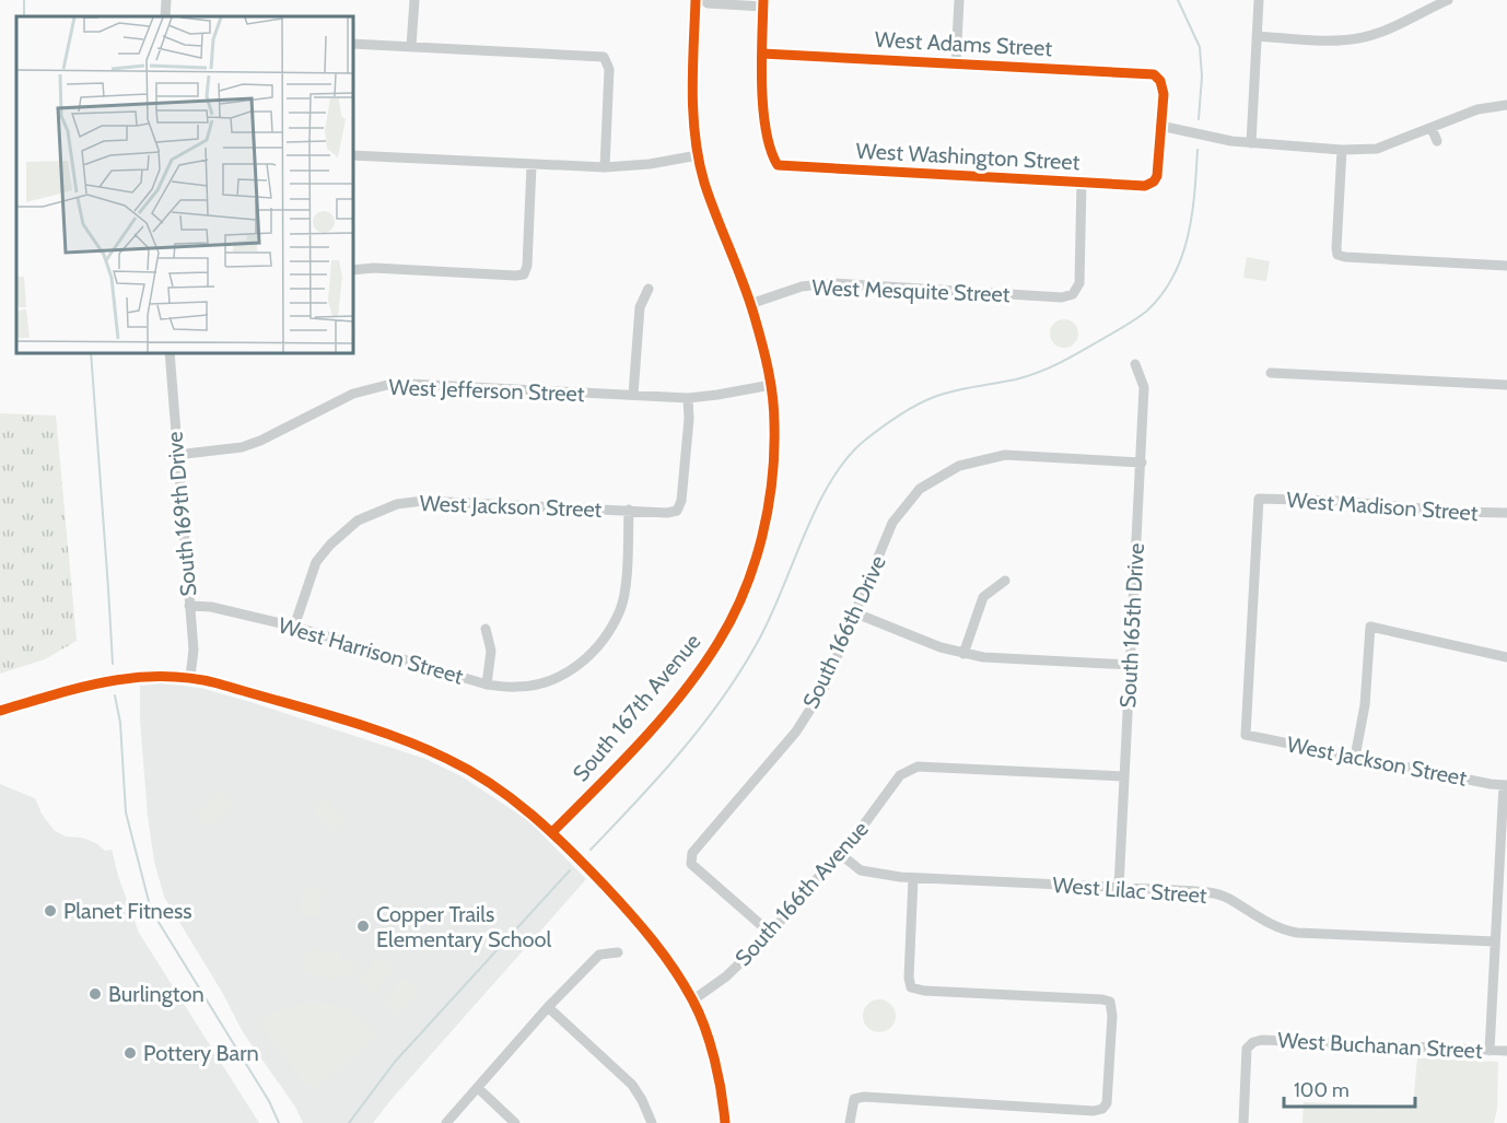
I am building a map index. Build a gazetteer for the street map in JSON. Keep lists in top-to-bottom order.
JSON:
{
  "streets": {
    "street": [
      "West Adams Street",
      "West Washington Street",
      "West Mesquite Street",
      "West Jefferson Street",
      "West Jackson Street",
      "West Madison Street",
      "South 169th Drive",
      "South 165th Drive",
      "South 166th Drive",
      "West Harrison Street",
      "South 167th Avenue",
      "West Lilac Street",
      "South 166th Avenue",
      "West Buchanan Street"
    ]
  },
  "crossings": [
    ["West Adams Street", "West Washington Street"],
    ["West Washington Street", "West Mesquite Street"],
    ["West Mesquite Street", "South 167th Avenue"],
    ["West Jefferson Street", "West Jackson Street"],
    ["West Jefferson Street", "South 169th Drive"],
    ["West Jefferson Street", "South 167th Avenue"],
    ["West Jackson Street", "West Madison Street"],
    ["West Jackson Street", "West Harrison Street"],
    ["South 169th Drive", "West Harrison Street"],
    ["South 165th Drive", "South 166th Drive"],
    ["South 165th Drive", "West Lilac Street"],
    ["South 165th Drive", "South 166th Avenue"],
    ["South 166th Drive", "South 166th Avenue"],
    ["West Lilac Street", "South 166th Avenue"]
  ],
  "places": [
    "Planet Fitness",
    "Copper Trails Elementary School",
    "Burlington",
    "Pottery Barn"
  ],
  "scale_bar": "100 m"
}
